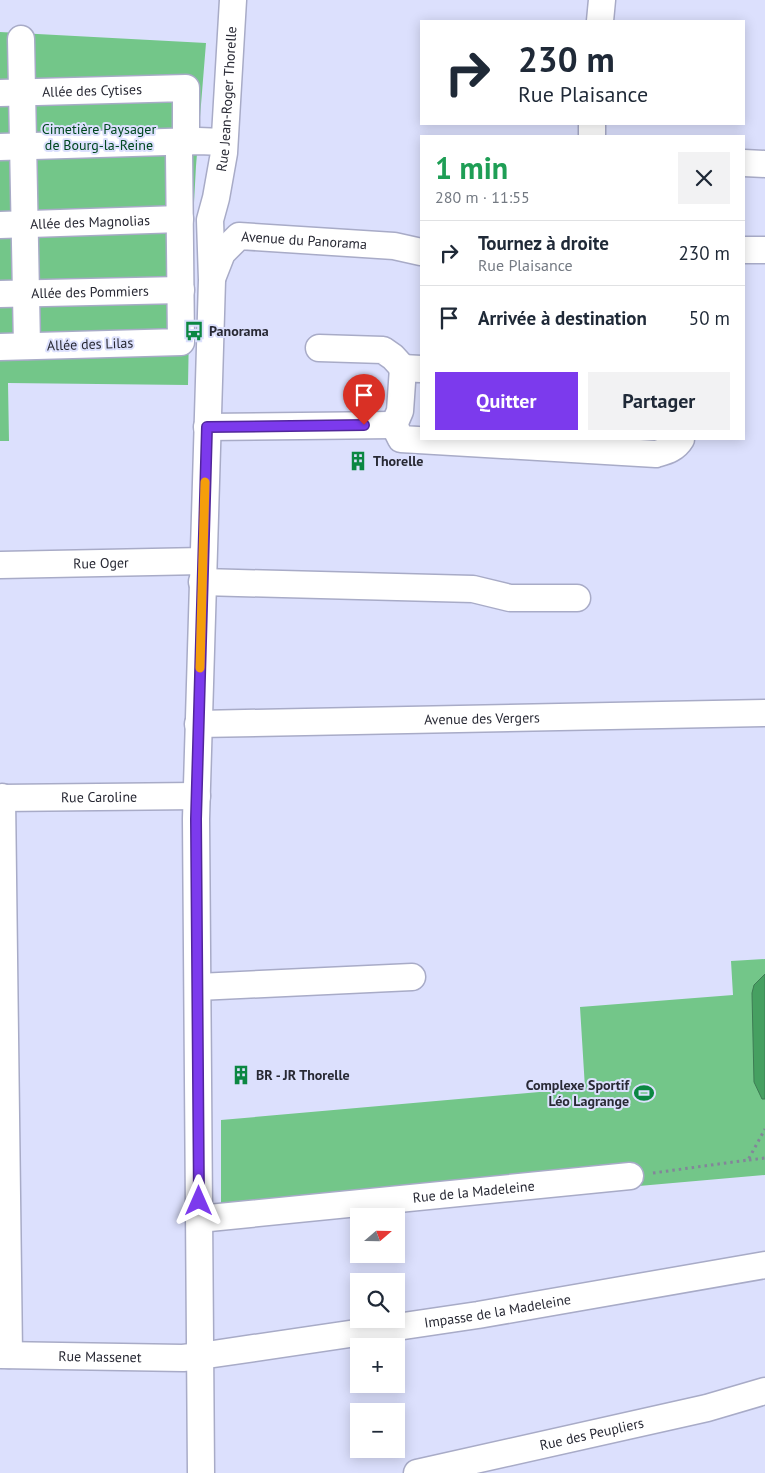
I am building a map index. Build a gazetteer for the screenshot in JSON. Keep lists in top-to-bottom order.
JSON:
{
  "streets": {
    "street": [
      "Allée des Cytises",
      "Rue Jean-Roger Thorelle",
      "Allée des Magnolias",
      "Avenue du Panorama",
      "Allée des Pommiers",
      "Allée des Lilas",
      "Rue Oger",
      "Avenue des Vergers",
      "Rue Caroline",
      "Rue de la Madeleine",
      "Impasse de la Madeleine",
      "Rue Massenet",
      "Rue des Peupliers"
    ]
  },
  "crossings": [
    ["Rue Jean-Roger Thorelle", "Avenue du Panorama"],
    ["Rue Jean-Roger Thorelle", "Rue Oger"],
    ["Rue Jean-Roger Thorelle", "Avenue des Vergers"],
    ["Rue Jean-Roger Thorelle", "Rue Caroline"],
    ["Rue Jean-Roger Thorelle", "Rue de la Madeleine"],
    ["Rue Jean-Roger Thorelle", "Impasse de la Madeleine"],
    ["Rue Jean-Roger Thorelle", "Rue Massenet"],
    ["Allée des Pommiers", "Allée des Lilas"],
    ["Impasse de la Madeleine", "Rue Massenet"]
  ],
  "parks": ["Cimetière Paysager de Bourg-la-Reine"],
  "places": {
    "bus stop": ["Panorama"],
    "building": ["Thorelle", "BR - JR Thorelle"],
    "sports": ["Complexe Sportif Léo Lagrange"]
  },
  "north": "right",
  "page": {
    "turn": ["230 m", "Rue Plaisance"],
    "heading": ["1 min", "280 m · 11:55"],
    "list": [
      {
        "name": "Tournez à droite",
        "note": "Rue Plaisance",
        "value": "230 m"
      },
      {
        "name": "Arrivée à destination",
        "value": "50 m"
      }
    ],
    "buttons": ["Quitter", "Partager"],
    "map_buttons": ["+", "−"]
  }
}
